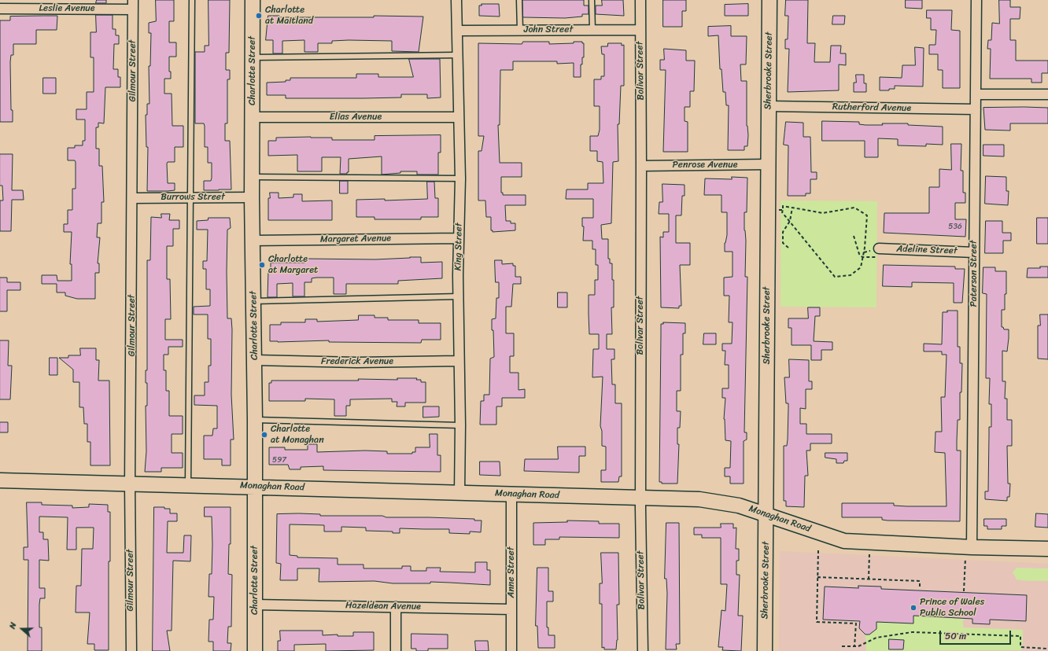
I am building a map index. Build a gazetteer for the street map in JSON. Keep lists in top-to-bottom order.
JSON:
{
  "streets": {
    "main road": ["Charlotte Street", "Sherbrooke Street", "Monaghan Road"],
    "street": [
      "Leslie Avenue",
      "John Street",
      "Gilmour Street",
      "Bolivar Street",
      "Rutherford Avenue",
      "Elias Avenue",
      "Penrose Avenue",
      "Burrows Street",
      "Margaret Avenue",
      "King Street",
      "Adeline Street",
      "Paterson Street",
      "Frederick Avenue",
      "Anne Street",
      "Hazeldean Avenue"
    ]
  },
  "crossings": [
    ["Leslie Avenue", "Gilmour Street"],
    ["John Street", "Bolivar Street"],
    ["John Street", "King Street"],
    ["Gilmour Street", "Burrows Street"],
    ["Gilmour Street", "Monaghan Road"],
    ["Charlotte Street", "Elias Avenue"],
    ["Charlotte Street", "Burrows Street"],
    ["Charlotte Street", "Margaret Avenue"],
    ["Charlotte Street", "Frederick Avenue"],
    ["Charlotte Street", "Monaghan Road"],
    ["Charlotte Street", "Hazeldean Avenue"],
    ["Bolivar Street", "Penrose Avenue"],
    ["Bolivar Street", "Monaghan Road"],
    ["Sherbrooke Street", "Rutherford Avenue"],
    ["Sherbrooke Street", "Penrose Avenue"],
    ["Sherbrooke Street", "Monaghan Road"],
    ["Rutherford Avenue", "Paterson Street"],
    ["Elias Avenue", "King Street"],
    ["Margaret Avenue", "King Street"],
    ["King Street", "Frederick Avenue"],
    ["King Street", "Monaghan Road"],
    ["Adeline Street", "Paterson Street"],
    ["Paterson Street", "Monaghan Road"],
    ["Monaghan Road", "Anne Street"],
    ["Anne Street", "Hazeldean Avenue"]
  ],
  "places": [
    "Charlotte at Maitland",
    "Charlotte at Margaret",
    "Charlotte at Monaghan",
    "Prince of Wales Public School"
  ],
  "house_numbers": ["536", "597"],
  "scale_bar": "50 m",
  "north": "left"
}
